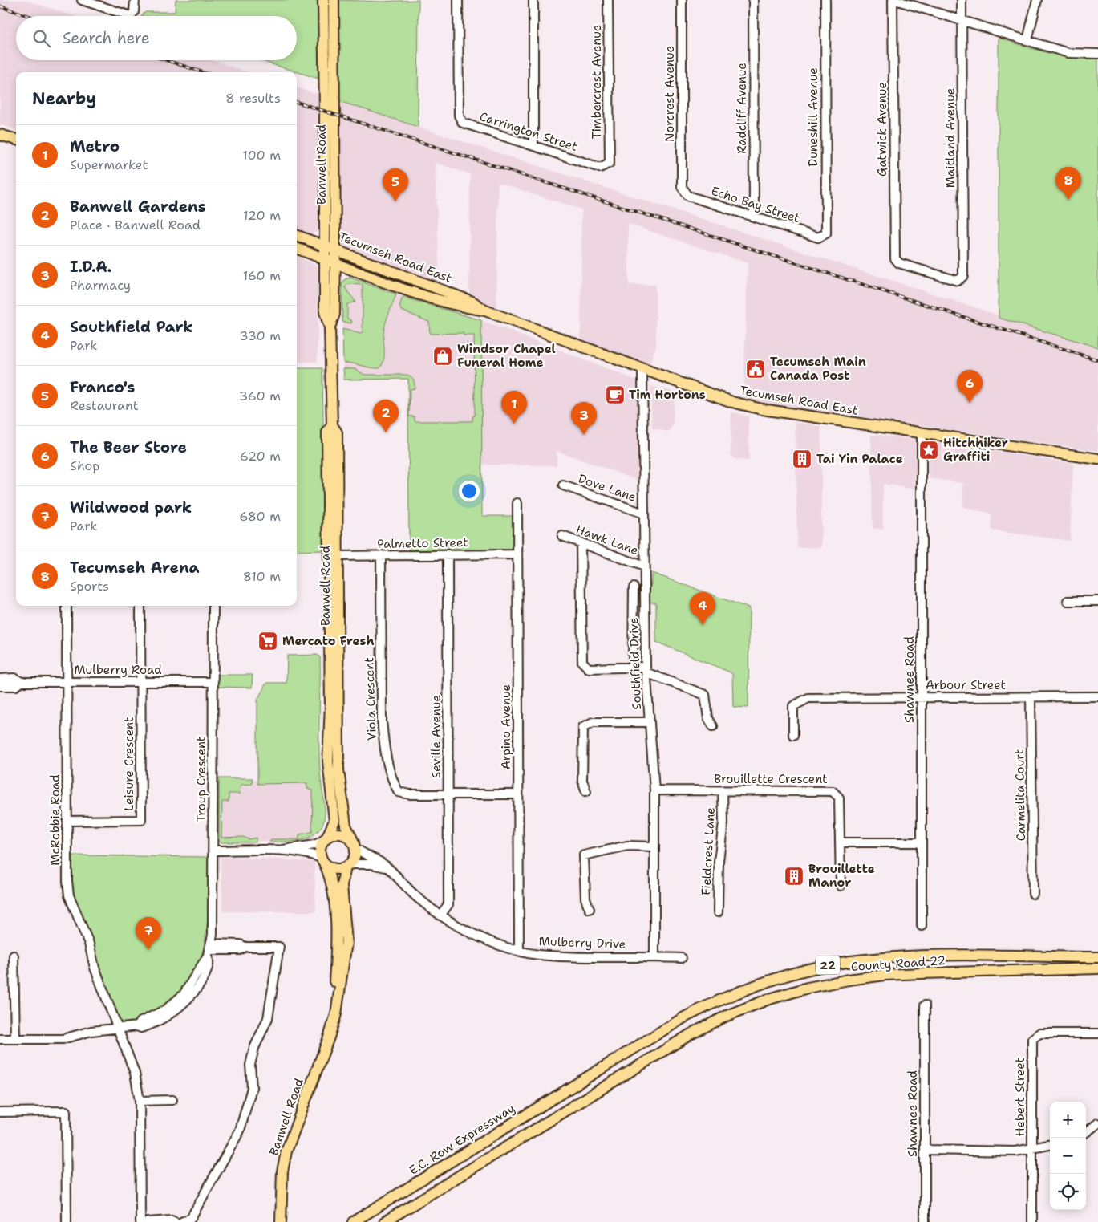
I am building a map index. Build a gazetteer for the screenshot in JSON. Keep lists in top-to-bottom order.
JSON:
{
  "streets": {
    "main road": [
      "Banwell Road",
      "Tecumseh Road East",
      "County Road 22",
      "22",
      "E.C. Row Expressway"
    ],
    "street": [
      "Timbercrest Avenue",
      "Norcrest Avenue",
      "Radcliff Avenue",
      "Duneshill Avenue",
      "Gatwick Avenue",
      "Carrington Street",
      "Maitland Avenue",
      "Echo Bay Street",
      "Dove Lane",
      "Hawk Lane",
      "Palmetto Street",
      "Southfield Drive",
      "Mulberry Road",
      "Shawnee Road",
      "Arbour Street",
      "Viola Crescent",
      "Arpino Avenue",
      "Seville Avenue",
      "Leisure Crescent",
      "Troup Crescent",
      "Brouillette Crescent",
      "Carmelita Court",
      "McRobbie Road",
      "Fieldcrest Lane",
      "Mulberry Drive",
      "Hebert Street"
    ]
  },
  "crossings": [
    ["Timbercrest Avenue", "Carrington Street"],
    ["Norcrest Avenue", "Echo Bay Street"],
    ["Radcliff Avenue", "Echo Bay Street"],
    ["Duneshill Avenue", "Echo Bay Street"],
    ["Gatwick Avenue", "Maitland Avenue"],
    ["Banwell Road", "Tecumseh Road East"],
    ["Banwell Road", "Palmetto Street"],
    ["Banwell Road", "Mulberry Drive"],
    ["Tecumseh Road East", "Southfield Drive"],
    ["Tecumseh Road East", "Shawnee Road"],
    ["Dove Lane", "Southfield Drive"],
    ["Hawk Lane", "Southfield Drive"],
    ["Palmetto Street", "Viola Crescent"],
    ["Palmetto Street", "Arpino Avenue"],
    ["Palmetto Street", "Seville Avenue"],
    ["Southfield Drive", "Brouillette Crescent"],
    ["Southfield Drive", "Mulberry Drive"],
    ["Mulberry Road", "Leisure Crescent"],
    ["Mulberry Road", "Troup Crescent"],
    ["Mulberry Road", "McRobbie Road"],
    ["Shawnee Road", "Arbour Street"],
    ["Arbour Street", "Carmelita Court"],
    ["Viola Crescent", "Arpino Avenue"],
    ["Viola Crescent", "Seville Avenue"],
    ["Arpino Avenue", "Mulberry Drive"],
    ["Seville Avenue", "Mulberry Drive"],
    ["Leisure Crescent", "McRobbie Road"],
    ["Brouillette Crescent", "Fieldcrest Lane"],
    ["County Road 22", "E.C. Row Expressway"]
  ],
  "places": {
    "shop": ["Windsor Chapel Funeral Home"],
    "public building": ["Tecumseh Main Canada Post"],
    "cafe": ["Tim Hortons"],
    "place": ["Hitchhiker Graffiti"],
    "building": ["Tai Yin Palace", "Brouillette Manor"],
    "supermarket": ["Mercato Fresh"]
  },
  "page": {
    "search": "Search here",
    "heading": ["Nearby", "8 results"],
    "list": [
      {
        "mark": "1",
        "name": "Metro",
        "note": "Supermarket",
        "value": "100 m"
      },
      {
        "mark": "2",
        "name": "Banwell Gardens",
        "note": "Place · Banwell Road",
        "value": "120 m"
      },
      {
        "mark": "3",
        "name": "I.D.A.",
        "note": "Pharmacy",
        "value": "160 m"
      },
      {
        "mark": "4",
        "name": "Southfield Park",
        "note": "Park",
        "value": "330 m"
      },
      {
        "mark": "5",
        "name": "Franco's",
        "note": "Restaurant",
        "value": "360 m"
      },
      {
        "mark": "6",
        "name": "The Beer Store",
        "note": "Shop",
        "value": "620 m"
      },
      {
        "mark": "7",
        "name": "Wildwood park",
        "note": "Park",
        "value": "680 m"
      },
      {
        "mark": "8",
        "name": "Tecumseh Arena",
        "note": "Sports",
        "value": "810 m"
      }
    ],
    "pins": [
      "8",
      "5",
      "6",
      "1",
      "2",
      "3",
      "4",
      "7"
    ],
    "map_buttons": ["+", "−"]
  }
}
